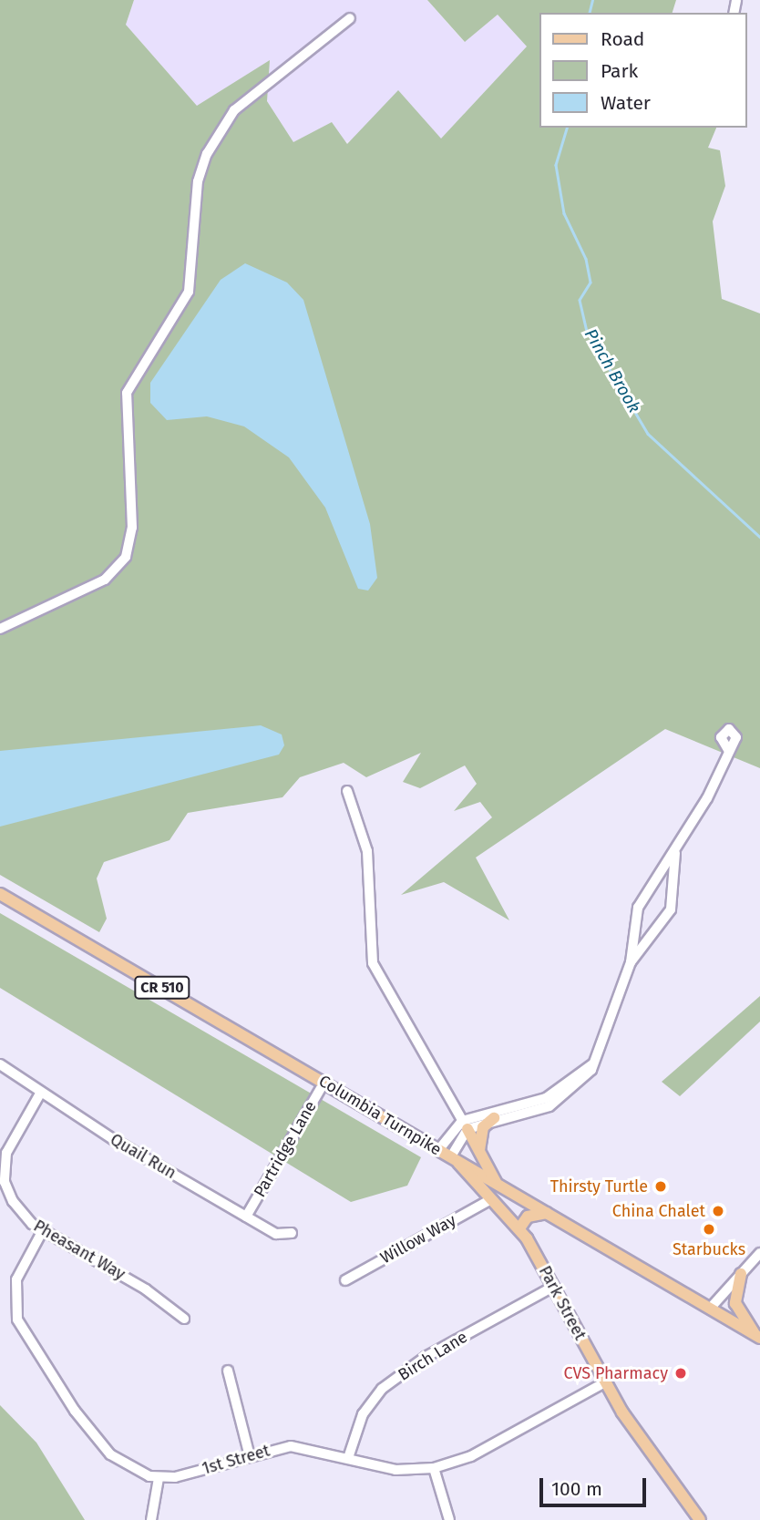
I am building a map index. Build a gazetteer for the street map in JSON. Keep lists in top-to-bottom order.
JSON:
{
  "streets": {
    "main road": ["CR 510", "Columbia Turnpike", "Park Street"],
    "street": [
      "Partridge Lane",
      "Quail Run",
      "Willow Way",
      "Pheasant Way",
      "Birch Lane",
      "1st Street"
    ]
  },
  "crossings": [
    ["Columbia Turnpike", "Partridge Lane"],
    ["Columbia Turnpike", "Park Street"],
    ["Partridge Lane", "Quail Run"],
    ["Quail Run", "Pheasant Way"],
    ["Willow Way", "Park Street"],
    ["Park Street", "Birch Lane"],
    ["Park Street", "1st Street"],
    ["Birch Lane", "1st Street"]
  ],
  "water": ["Pinch Brook"],
  "places": [
    "Thirsty Turtle",
    "China Chalet",
    "Starbucks",
    "CVS Pharmacy"
  ],
  "legend": ["Road", "Park", "Water"],
  "scale_bar": "100 m"
}
